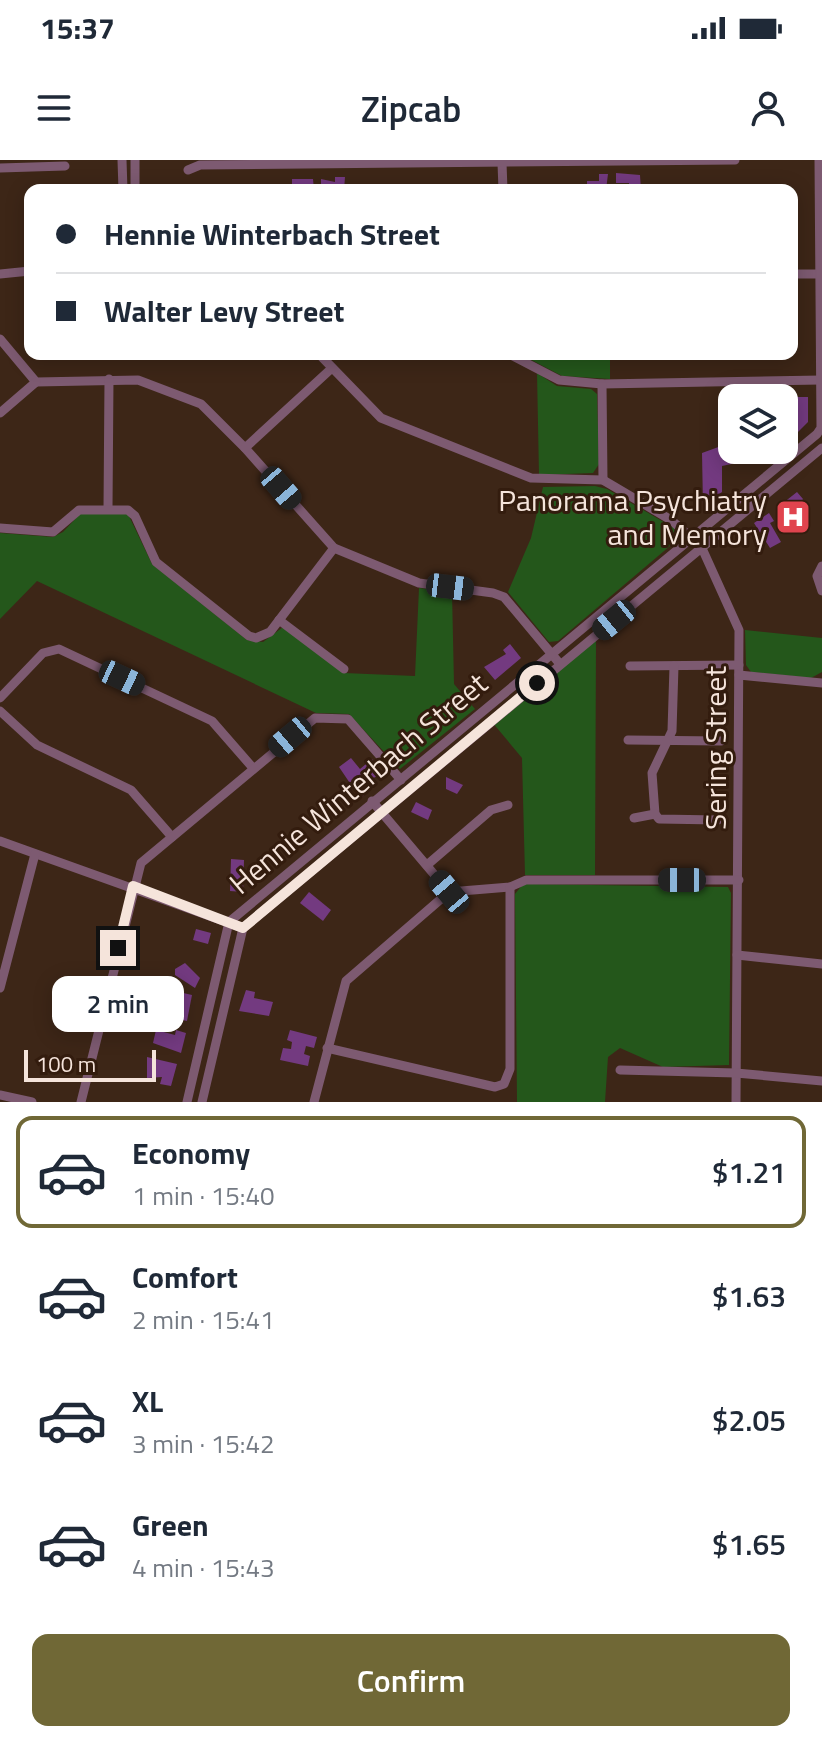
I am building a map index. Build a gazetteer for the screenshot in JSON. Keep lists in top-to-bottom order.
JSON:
{
  "streets": {
    "street": ["Sering Street", "Hennie Winterbach Street"]
  },
  "crossings": [
    ["Sering Street", "Hennie Winterbach Street"]
  ],
  "places": {
    "hospital": ["Panorama Psychiatry and Memory"]
  },
  "scale_bar": "100 m",
  "page": {
    "status": "15:37",
    "header": "Zipcab",
    "banner": ["Hennie Winterbach Street", "Walter Levy Street"],
    "bubble": "2 min",
    "scale": "100 m",
    "list": [
      {
        "name": "Economy",
        "note": "1 min · 15:40",
        "value": "$1.21"
      },
      {
        "name": "Comfort",
        "note": "2 min · 15:41",
        "value": "$1.63"
      },
      {
        "name": "XL",
        "note": "3 min · 15:42",
        "value": "$2.05"
      },
      {
        "name": "Green",
        "note": "4 min · 15:43",
        "value": "$1.65"
      }
    ],
    "buttons": "Confirm"
  }
}
